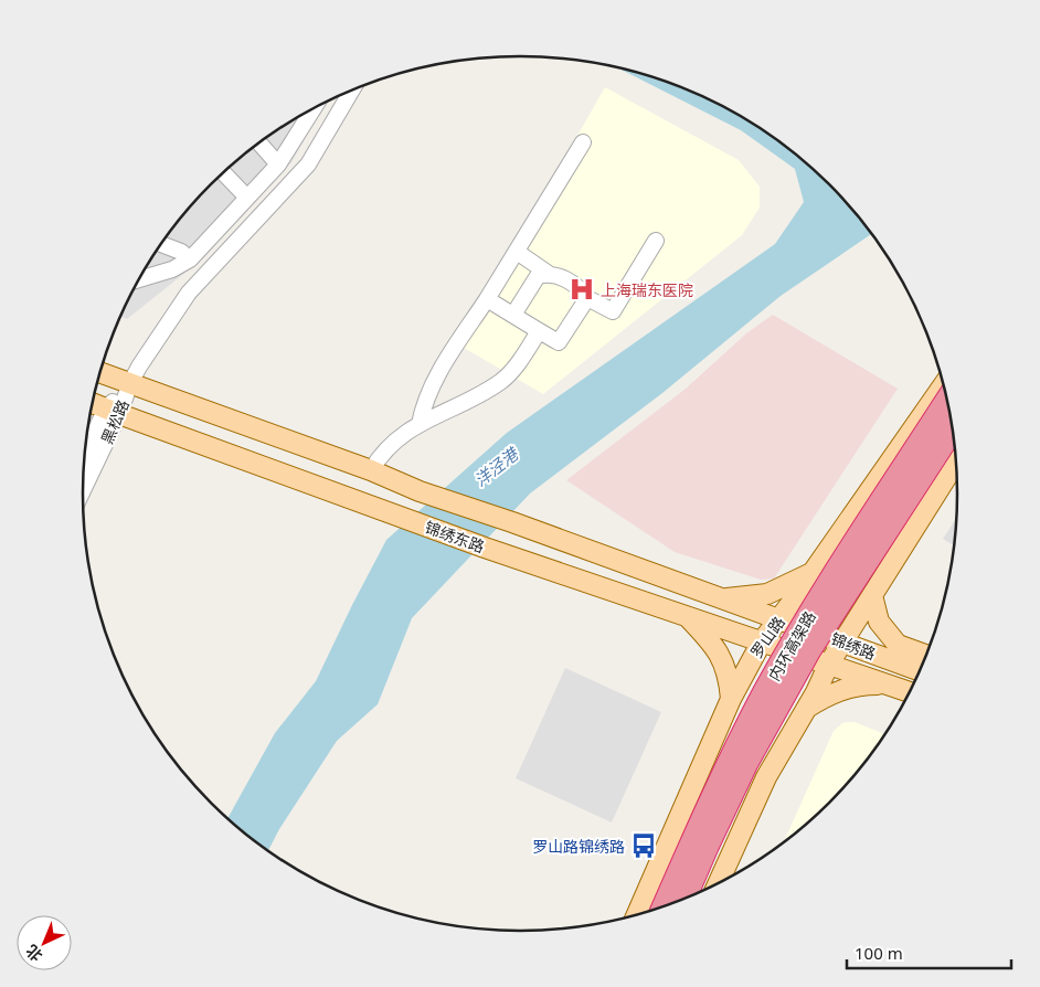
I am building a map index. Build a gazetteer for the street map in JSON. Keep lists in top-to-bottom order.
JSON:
{
  "streets": {
    "highway": ["内环高架路"],
    "main road": ["锦绣东路", "罗山路", "锦绣路"],
    "street": ["黑松路"]
  },
  "crossings": [
    ["黑松路", "锦绣东路"],
    ["锦绣东路", "罗山路"],
    ["锦绣东路", "锦绣路"],
    ["罗山路", "锦绣路"]
  ],
  "water": ["洋泾港"],
  "places": {
    "hospital": ["上海瑞东医院"],
    "bus stop": ["罗山路锦绣路"]
  },
  "scale_bar": "100 m",
  "north": "bottom left"
}
